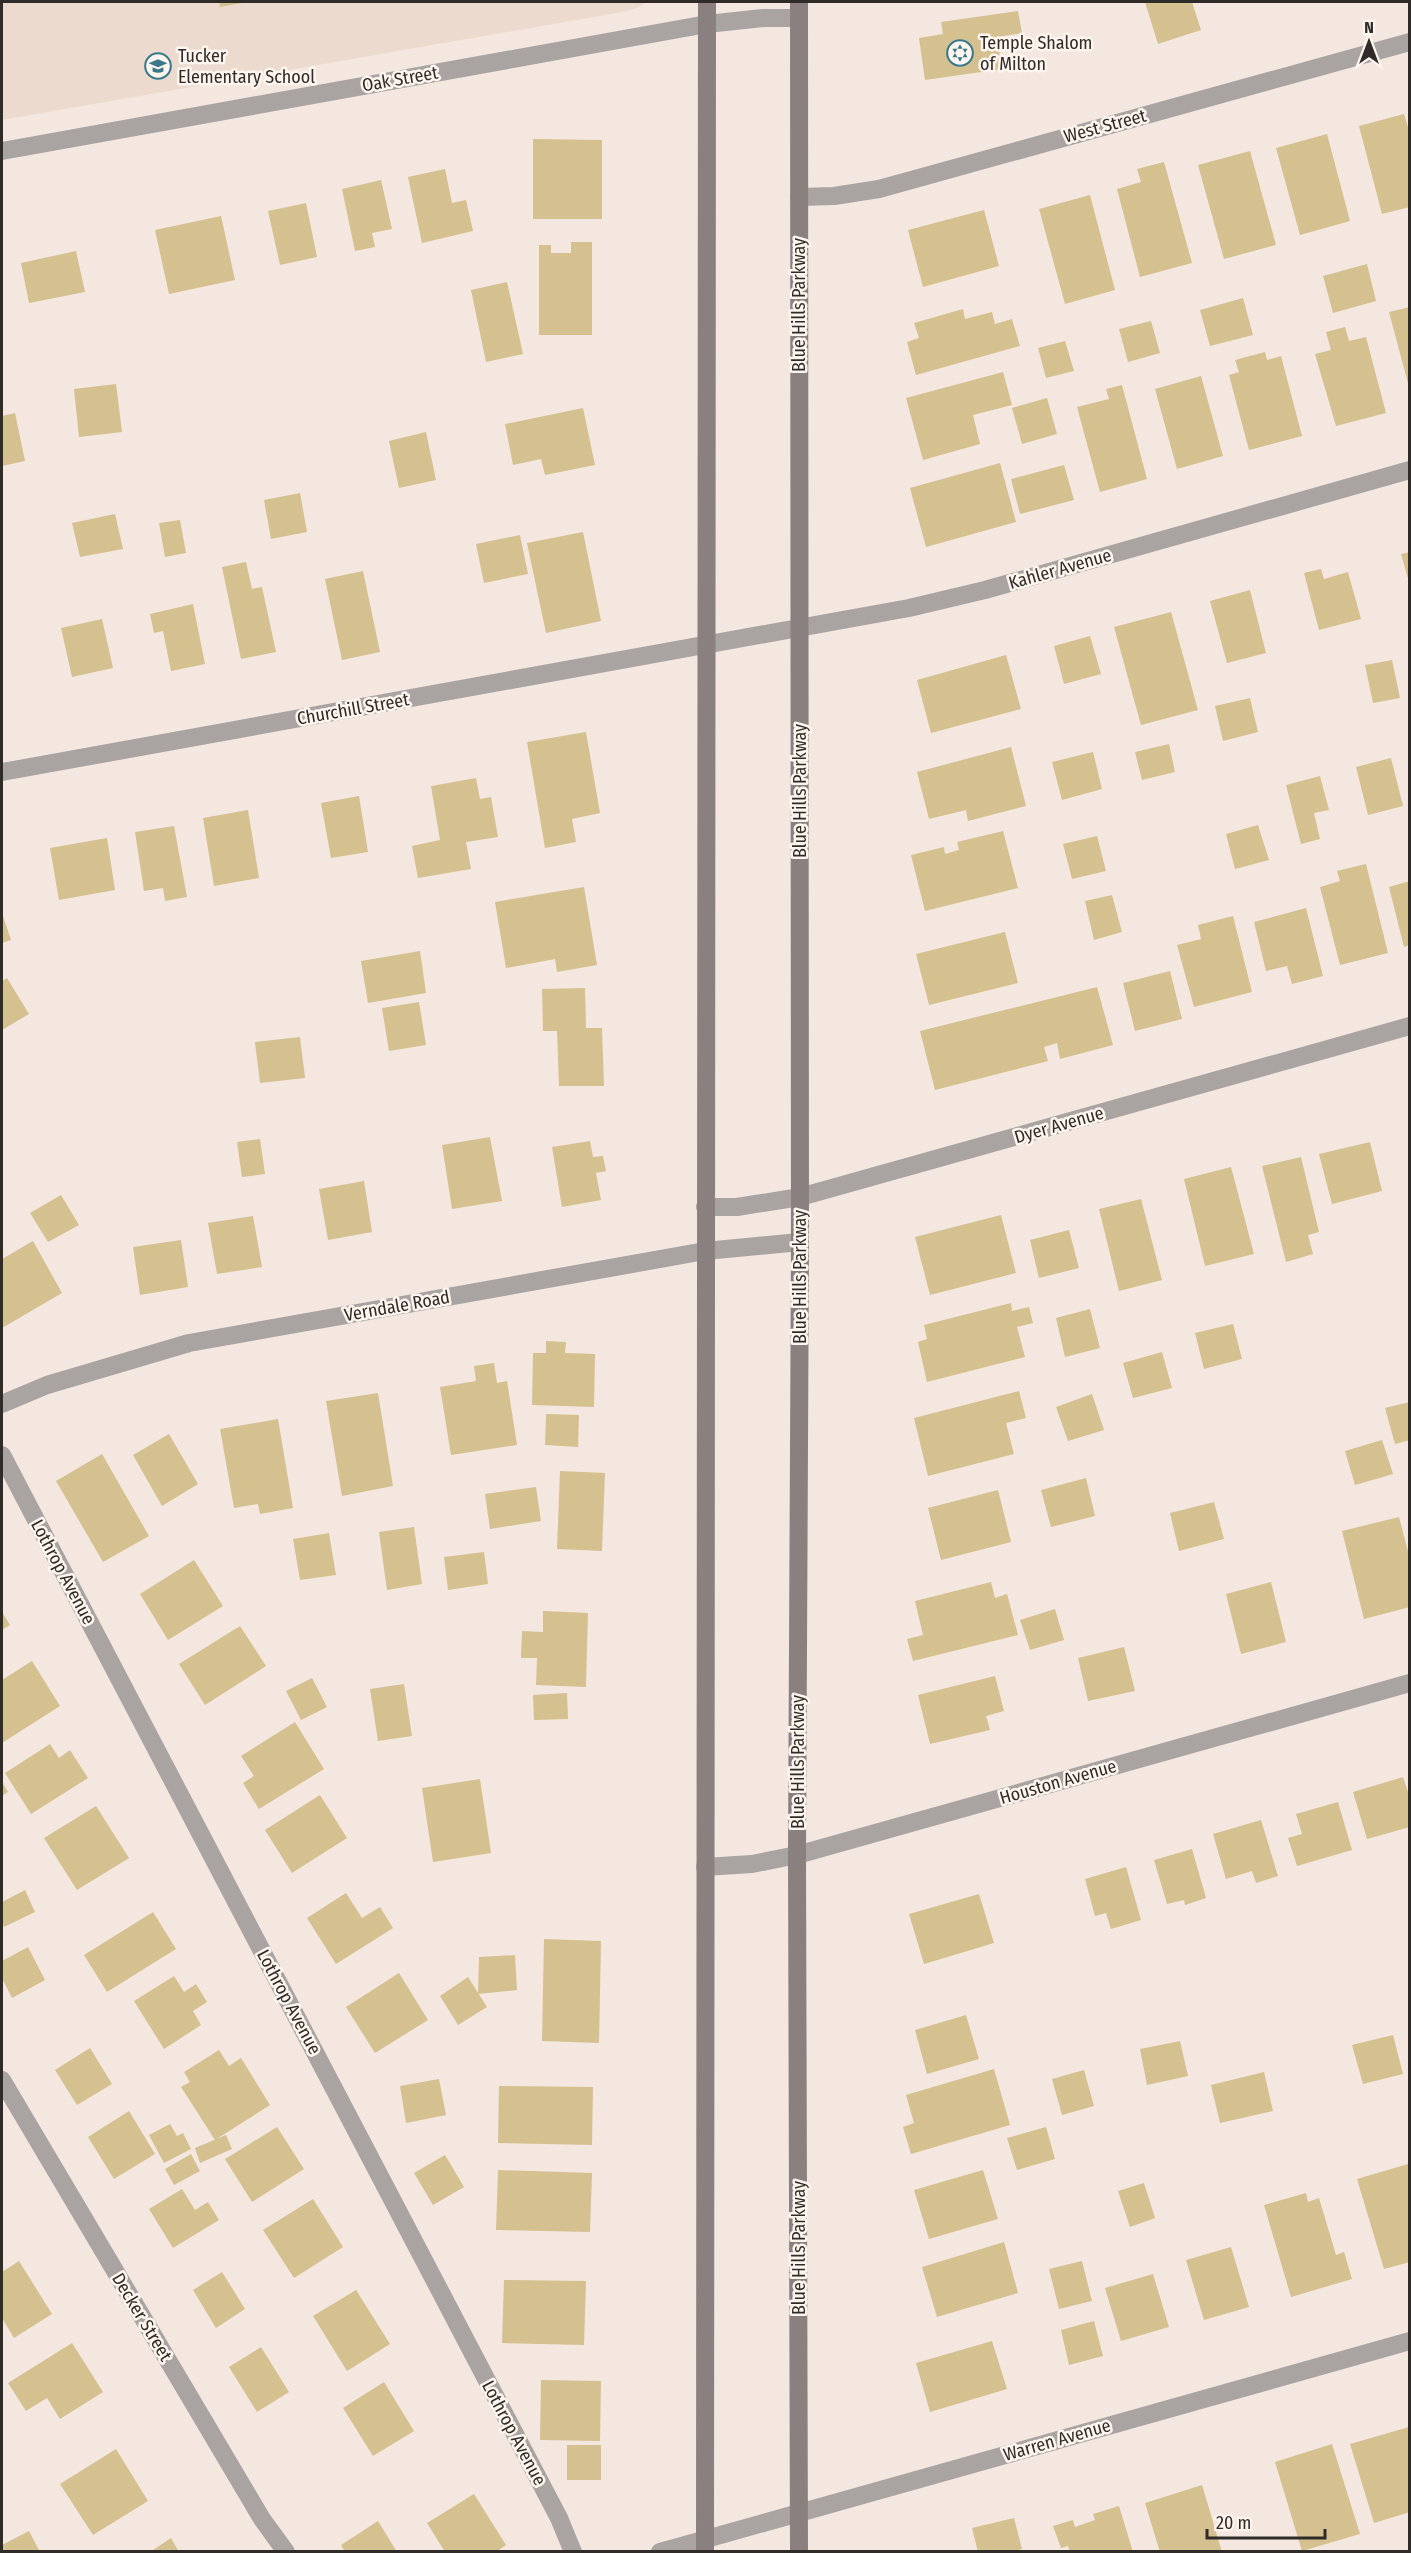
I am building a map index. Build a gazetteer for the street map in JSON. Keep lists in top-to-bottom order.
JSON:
{
  "streets": {
    "main road": ["Blue Hills Parkway"],
    "street": [
      "Oak Street",
      "West Street",
      "Kahler Avenue",
      "Churchill Street",
      "Dyer Avenue",
      "Verndale Road",
      "Lothrop Avenue",
      "Houston Avenue",
      "Decker Street",
      "Warren Avenue"
    ]
  },
  "crossings": [
    ["Oak Street", "Blue Hills Parkway"],
    ["West Street", "Blue Hills Parkway"],
    ["Blue Hills Parkway", "Kahler Avenue"],
    ["Blue Hills Parkway", "Dyer Avenue"],
    ["Blue Hills Parkway", "Verndale Road"],
    ["Blue Hills Parkway", "Houston Avenue"],
    ["Blue Hills Parkway", "Warren Avenue"],
    ["Kahler Avenue", "Churchill Street"]
  ],
  "places": {
    "synagogue": ["Temple Shalom of Milton"],
    "school or university": ["Tucker Elementary School"]
  },
  "scale_bar": "20 m",
  "north": "top"
}
